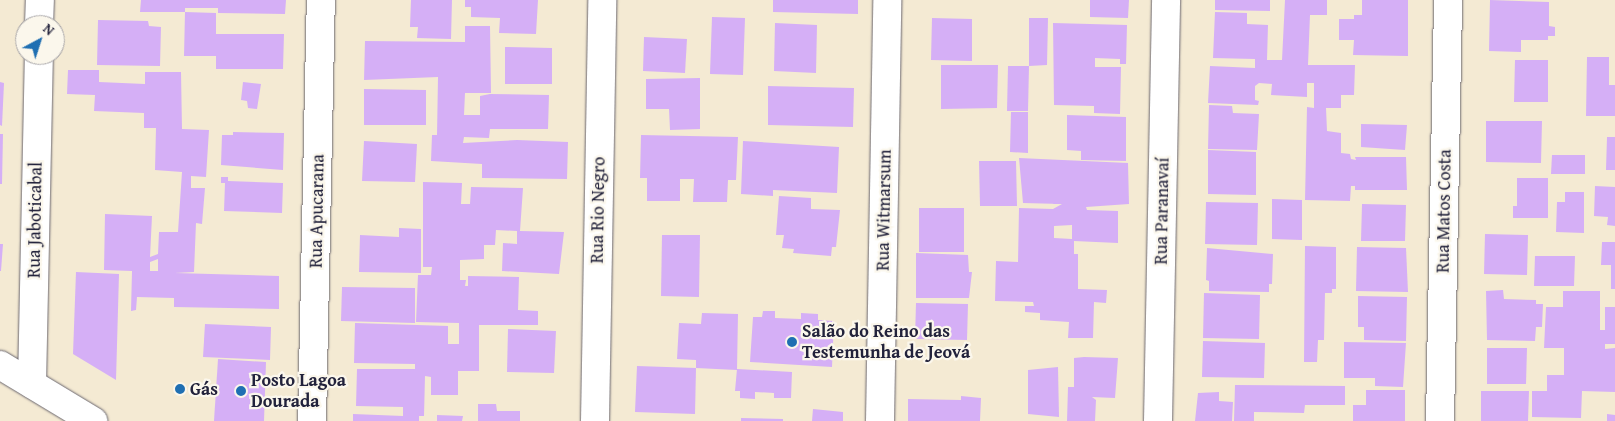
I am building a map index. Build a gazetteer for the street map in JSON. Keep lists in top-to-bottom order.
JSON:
{
  "streets": {
    "street": [
      "Rua Rio Negro",
      "Rua Witmarsum",
      "Rua Apucarana",
      "Rua Paranavaí",
      "Rua Matos Costa",
      "Rua Jaboticabal"
    ]
  },
  "places": ["Salão do Reino das Testemunha de Jeová", "Gás", "Posto Lagoa Dourada"],
  "north": "top right"
}
